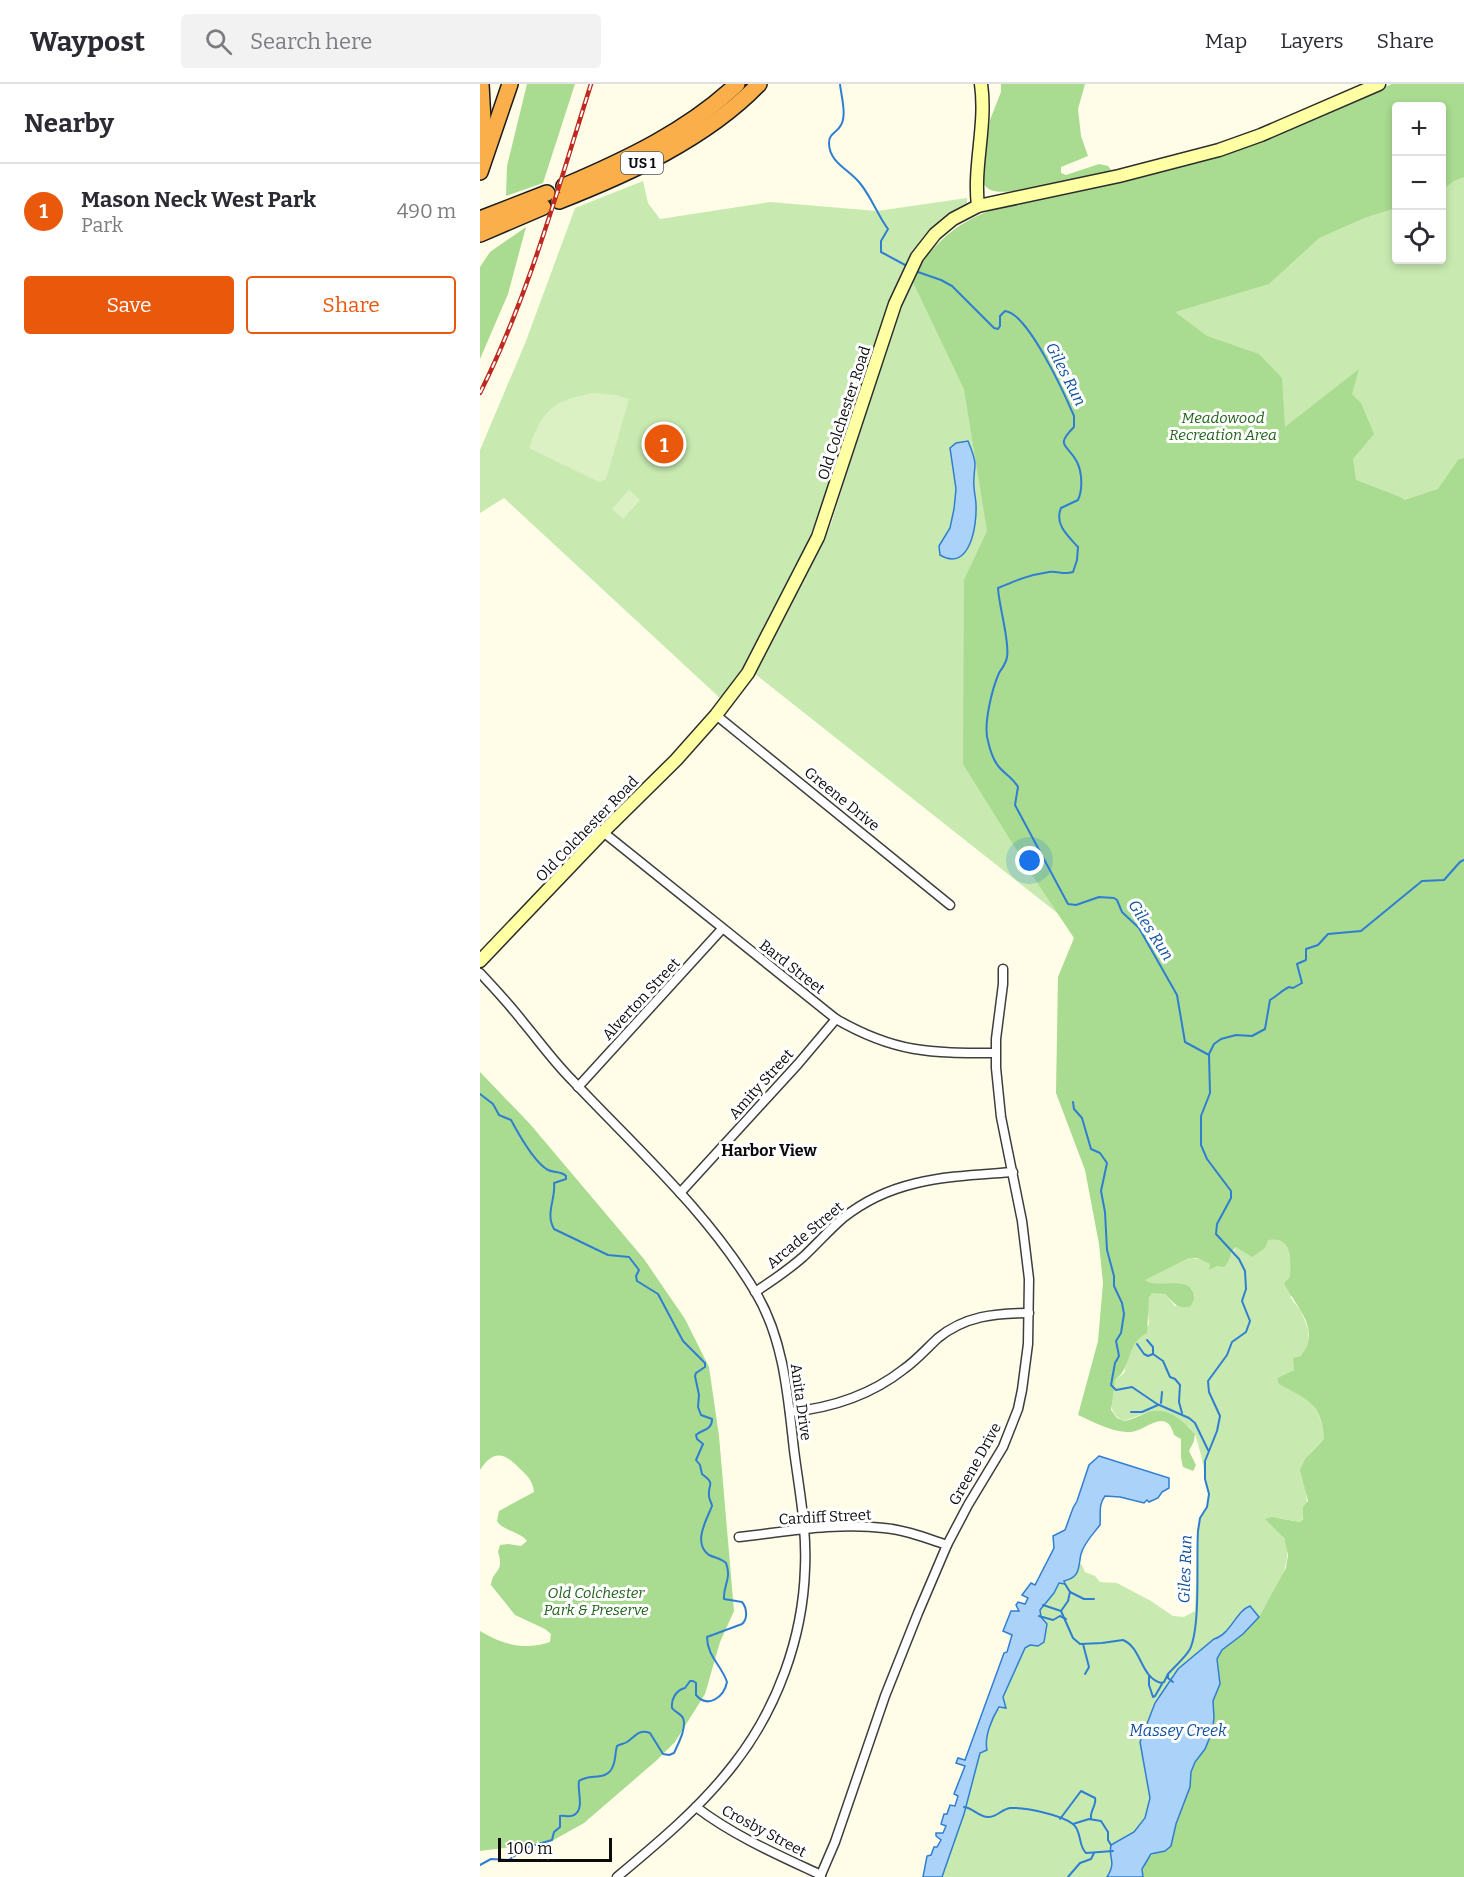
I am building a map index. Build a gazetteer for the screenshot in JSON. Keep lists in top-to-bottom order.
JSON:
{
  "streets": {
    "highway": ["US 1"],
    "street": [
      "Old Colchester Road",
      "Greene Drive",
      "Bard Street",
      "Alverton Street",
      "Amity Street",
      "Arcade Street",
      "Anita Drive",
      "Cardiff Street",
      "Crosby Street"
    ]
  },
  "crossings": [
    ["Old Colchester Road", "Greene Drive"],
    ["Old Colchester Road", "Bard Street"],
    ["Greene Drive", "Bard Street"],
    ["Greene Drive", "Arcade Street"],
    ["Greene Drive", "Cardiff Street"],
    ["Greene Drive", "Crosby Street"],
    ["Bard Street", "Alverton Street"],
    ["Bard Street", "Amity Street"],
    ["Alverton Street", "Anita Drive"],
    ["Amity Street", "Anita Drive"],
    ["Arcade Street", "Anita Drive"],
    ["Anita Drive", "Cardiff Street"],
    ["Anita Drive", "Crosby Street"]
  ],
  "districts": ["Harbor View"],
  "water": ["Giles Run", "Massey Creek"],
  "parks": ["Meadowood Recreation Area", "Old Colchester Park & Preserve"],
  "scale_bar": "100 m",
  "page": {
    "header": "Waypost",
    "search": "Search here",
    "nav": ["Map", "Layers", "Share"],
    "heading": "Nearby",
    "map_buttons": ["+", "−"],
    "list": [
      {
        "mark": "1",
        "name": "Mason Neck West Park",
        "note": "Park",
        "value": "490 m"
      }
    ],
    "buttons": ["Save", "Share"],
    "pins": "1",
    "scale": "100 m"
  }
}
